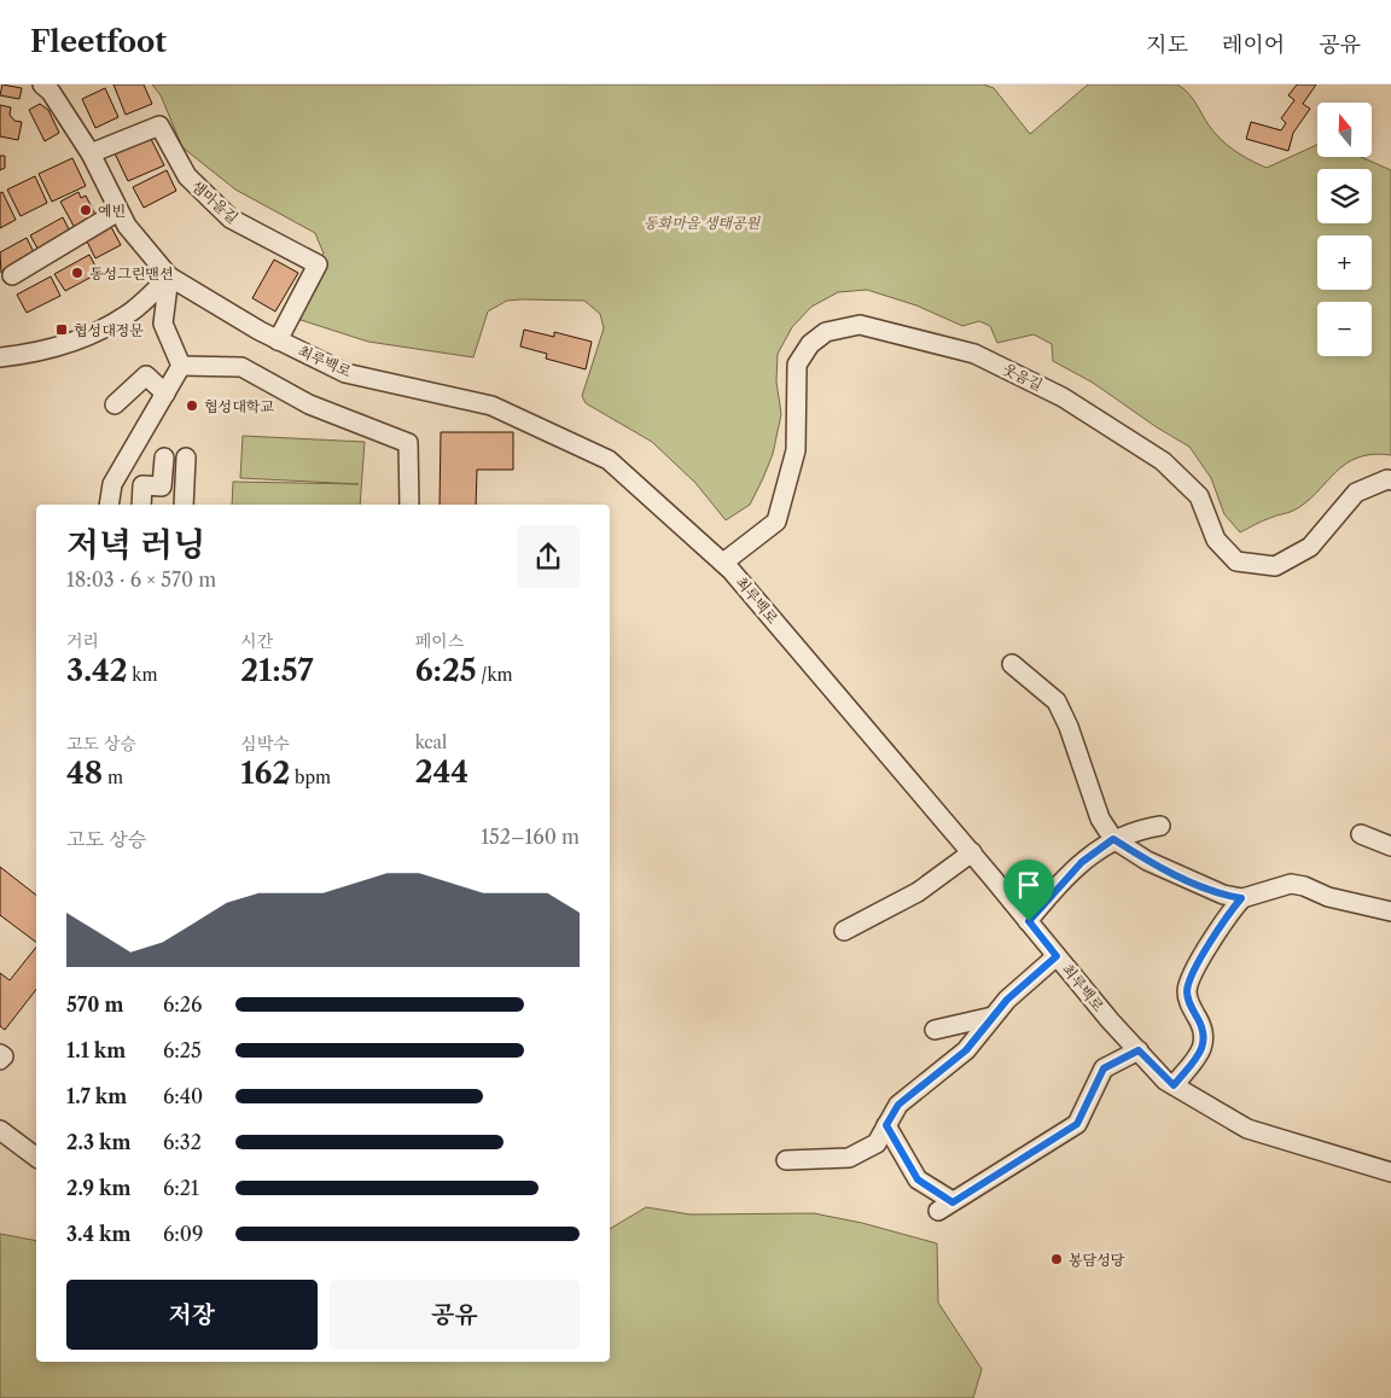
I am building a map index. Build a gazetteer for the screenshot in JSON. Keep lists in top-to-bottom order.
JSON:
{
  "streets": {
    "street": ["샘마을길", "최루백로", "웃음길"]
  },
  "crossings": [
    ["샘마을길", "최루백로"],
    ["최루백로", "웃음길"]
  ],
  "parks": ["동화마을 생태공원"],
  "places": {
    "other": [
      "예빈",
      "동성그린맨션",
      "협성대학교",
      "봉담성당"
    ],
    "transit": ["협성대정문"]
  },
  "north": "top",
  "page": {
    "header": "Fleetfoot",
    "nav": ["지도", "레이어", "공유"],
    "map_buttons": ["+", "−"],
    "heading": ["저녁 러닝", "18:03 · 6 × 570 m"],
    "stats": [
      ["거리", "3.42 km"],
      ["시간", "21:57"],
      ["페이스", "6:25 /km"],
      ["고도 상승", "48 m"],
      ["심박수", "162 bpm"],
      ["kcal", "244"]
    ],
    "chart": ["고도 상승", "152–160 m"],
    "list": [
      {
        "name": "570 m",
        "note": "6:26"
      },
      {
        "name": "1.1 km",
        "note": "6:25"
      },
      {
        "name": "1.7 km",
        "note": "6:40"
      },
      {
        "name": "2.3 km",
        "note": "6:32"
      },
      {
        "name": "2.9 km",
        "note": "6:21"
      },
      {
        "name": "3.4 km",
        "note": "6:09"
      }
    ],
    "buttons": ["저장", "공유"]
  }
}
